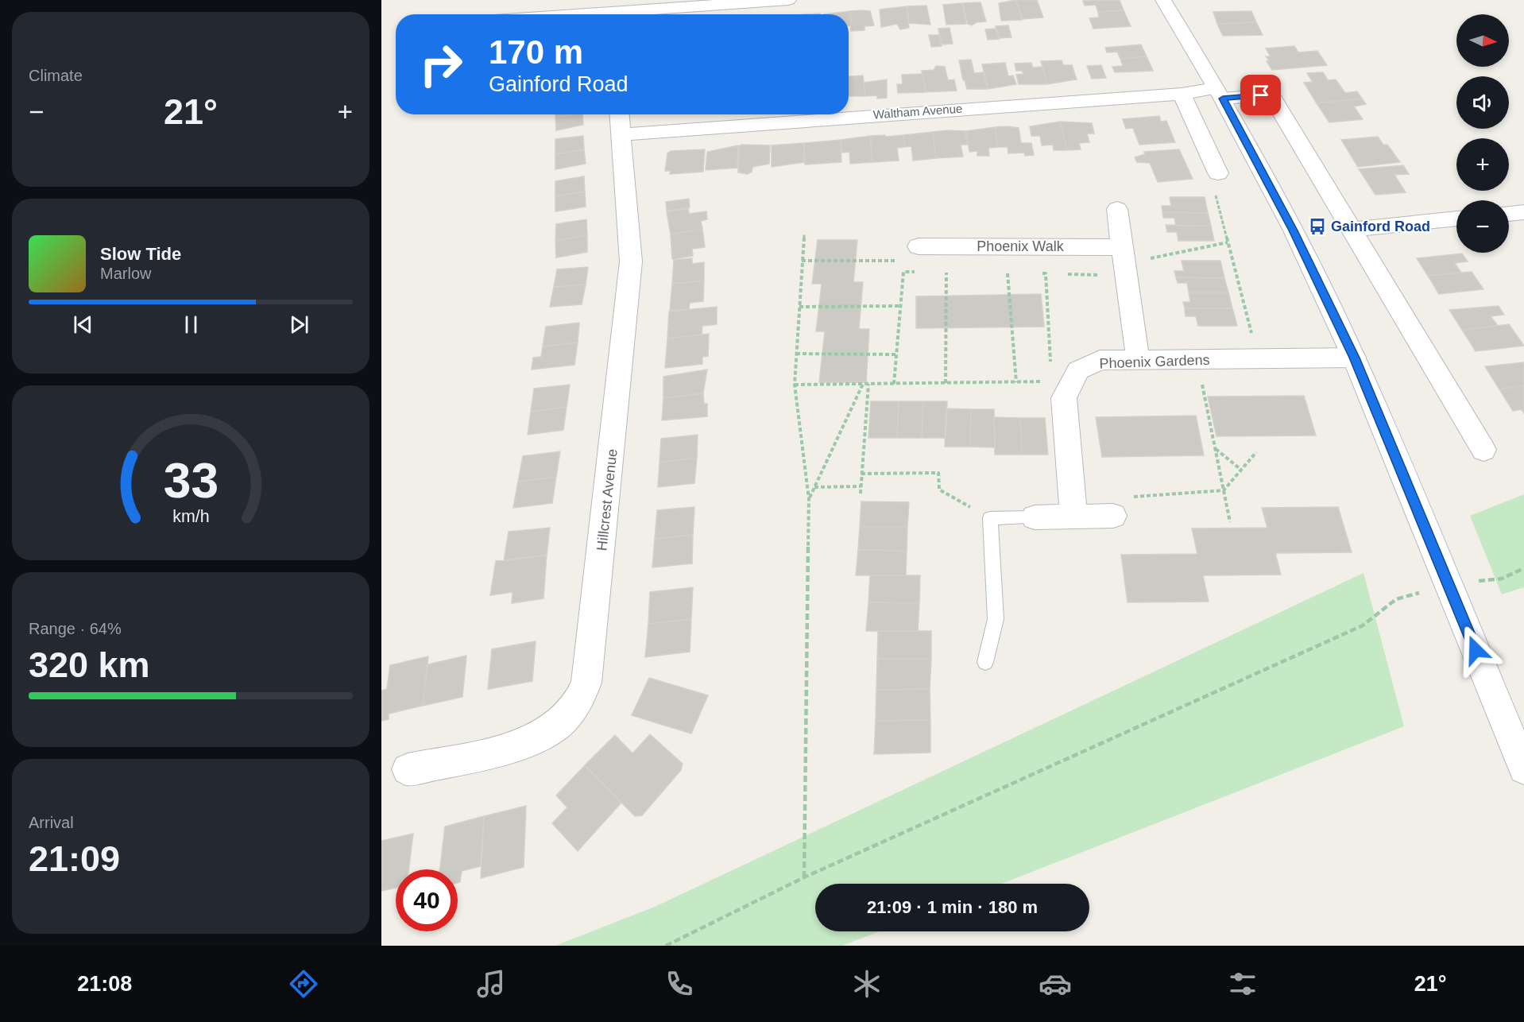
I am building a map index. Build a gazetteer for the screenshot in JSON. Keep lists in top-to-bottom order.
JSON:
{
  "streets": {
    "street": [
      "Waltham Avenue",
      "Phoenix Walk",
      "Phoenix Gardens",
      "Hillcrest Avenue"
    ]
  },
  "crossings": [
    ["Waltham Avenue", "Hillcrest Avenue"]
  ],
  "places": {
    "bus stop": ["Gainford Road"]
  },
  "north": "right",
  "page": {
    "tile": [
      "Climate",
      ["Range · 64%", "320 km"],
      ["Arrival", "21:09"]
    ],
    "map_buttons": ["+", "−"],
    "turn": ["170 m", "Gainford Road"],
    "heat": ["−", "21°", "+"],
    "song": ["Slow Tide", "Marlow"],
    "limit": "40",
    "trip": "21:09 · 1 min · 180 m",
    "tabs": ["21:08", "21°"],
    "gauge": ["33", "km/h"]
  }
}
